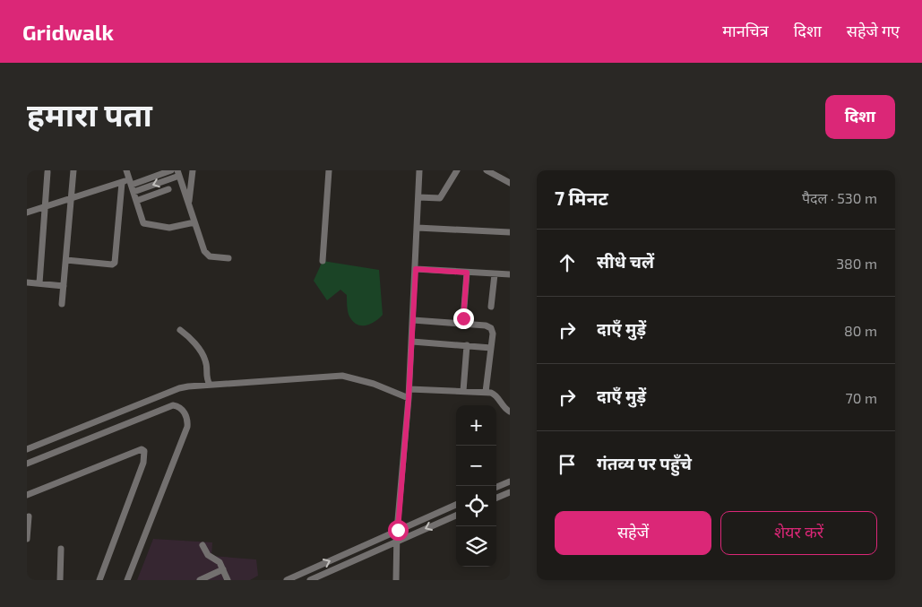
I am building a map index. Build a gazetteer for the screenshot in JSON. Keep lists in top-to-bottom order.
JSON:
{
  "page": {
    "header": "Gridwalk",
    "nav": ["मानचित्र", "दिशा", "सहेजे गए"],
    "title": "हमारा पता",
    "buttons": [
      "दिशा",
      ["सहेजें", "शेयर करें"]
    ],
    "heading": ["7 मिनट", "पैदल · 530 m"],
    "list": [
      ["सीधे चलें", "380 m"],
      ["दाएँ मुड़ें", "80 m"],
      ["दाएँ मुड़ें", "70 m"],
      "गंतव्य पर पहुँचे"
    ],
    "map_buttons": ["+", "−"]
  }
}
